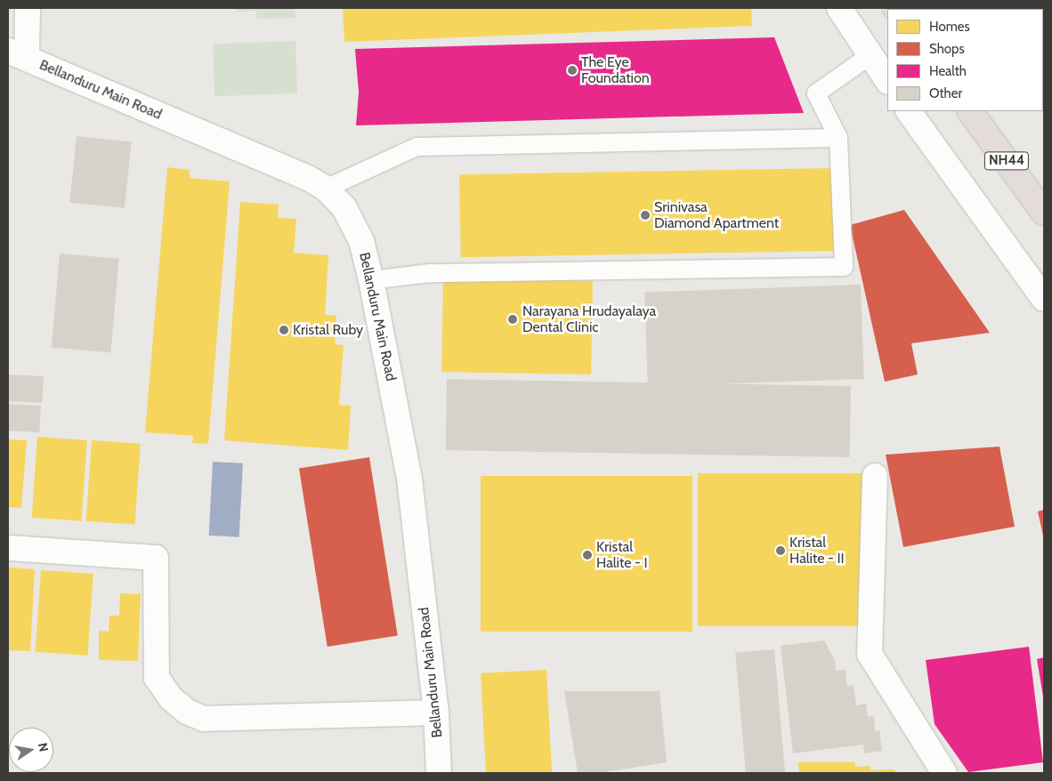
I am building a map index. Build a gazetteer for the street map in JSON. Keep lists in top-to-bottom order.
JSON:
{
  "streets": {
    "highway": ["NH44"],
    "street": ["Bellanduru Main Road"]
  },
  "places": [
    "The Eye Foundation",
    "Srinivasa Diamond Apartment",
    "Narayana Hrudayalaya Dental Clinic",
    "Kristal Ruby",
    "Kristal Halite - II",
    "Kristal Halite - I"
  ],
  "legend": [
    "Homes",
    "Shops",
    "Health",
    "Other"
  ],
  "north": "right"
}
